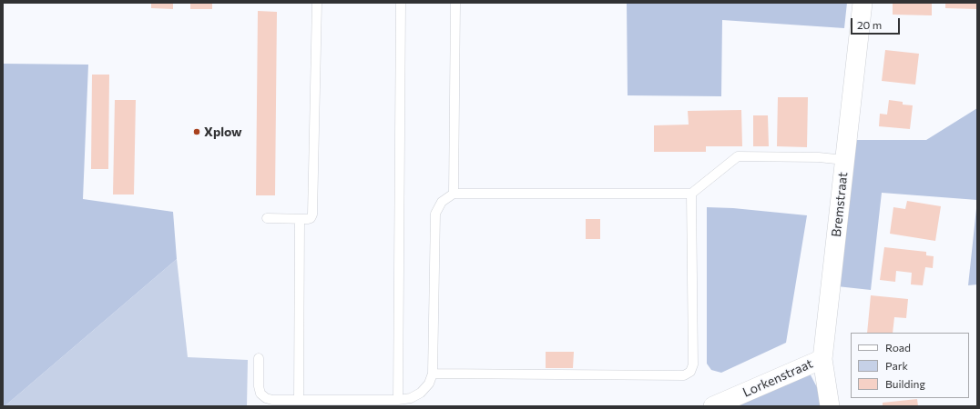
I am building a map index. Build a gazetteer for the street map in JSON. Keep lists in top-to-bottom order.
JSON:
{
  "streets": {
    "street": ["Bremstraat", "Lorkenstraat"]
  },
  "crossings": [
    ["Bremstraat", "Lorkenstraat"]
  ],
  "places": ["Xplow"],
  "legend": ["Road", "Park", "Building"],
  "scale_bar": "20 m"
}
